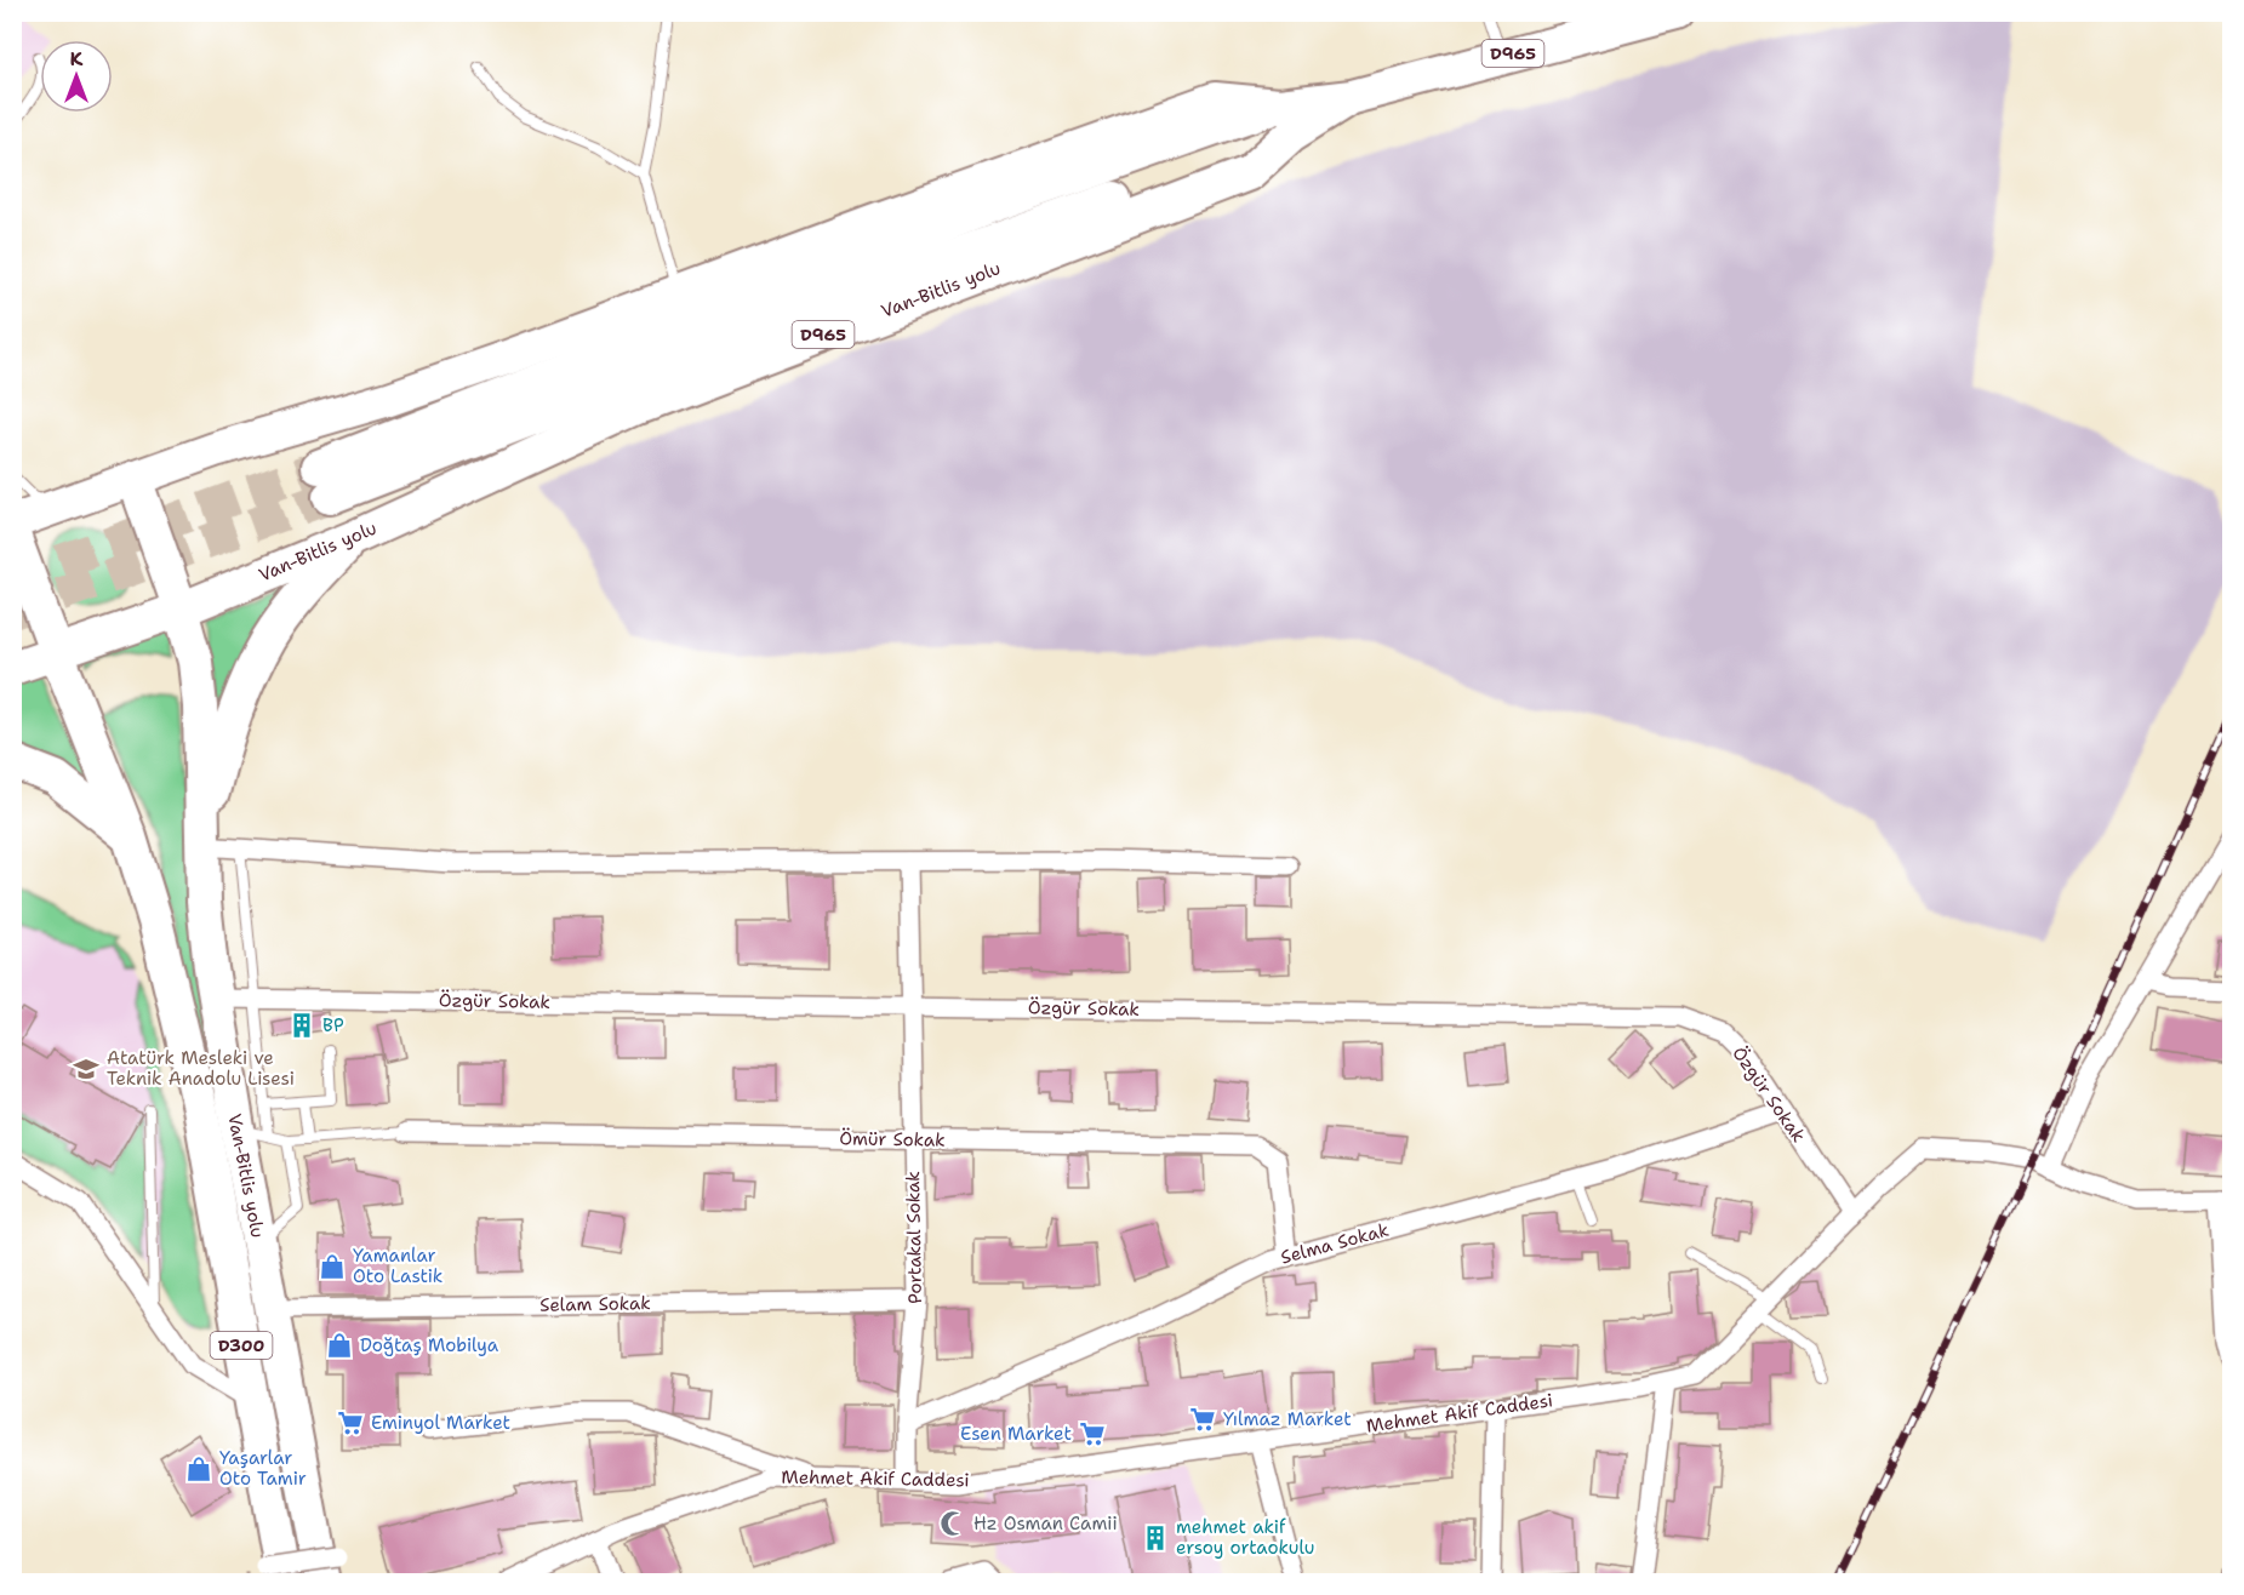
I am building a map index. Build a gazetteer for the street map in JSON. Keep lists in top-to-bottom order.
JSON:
{
  "streets": {
    "highway": ["D965", "Van-Bitlis yolu", "D300"],
    "street": [
      "Özgür Sokak",
      "Ömür Sokak",
      "Portakal Sokak",
      "Selma Sokak",
      "Selam Sokak",
      "Mehmet Akif Caddesi"
    ]
  },
  "crossings": [
    ["D965", "Van-Bitlis yolu"],
    ["Van-Bitlis yolu", "Özgür Sokak"],
    ["Van-Bitlis yolu", "Selam Sokak"],
    ["Özgür Sokak", "Portakal Sokak"],
    ["Özgür Sokak", "Selma Sokak"],
    ["Özgür Sokak", "Mehmet Akif Caddesi"],
    ["Ömür Sokak", "Portakal Sokak"],
    ["Ömür Sokak", "Selma Sokak"],
    ["Portakal Sokak", "Selma Sokak"],
    ["Portakal Sokak", "Selam Sokak"],
    ["Portakal Sokak", "Mehmet Akif Caddesi"]
  ],
  "places": {
    "building": ["BP", "mehmet akif ersoy ortaokulu"],
    "school or university": ["Atatürk Mesleki ve Teknik Anadolu Lisesi"],
    "shop": ["Yamanlar Oto Lastik", "Doğtaş Mobilya", "Yaşarlar Oto Tamir"],
    "supermarket": ["Yılmaz Market", "Eminyol Market", "Esen Market"],
    "mosque": ["Hz Osman Camii"]
  },
  "north": "top"
}
